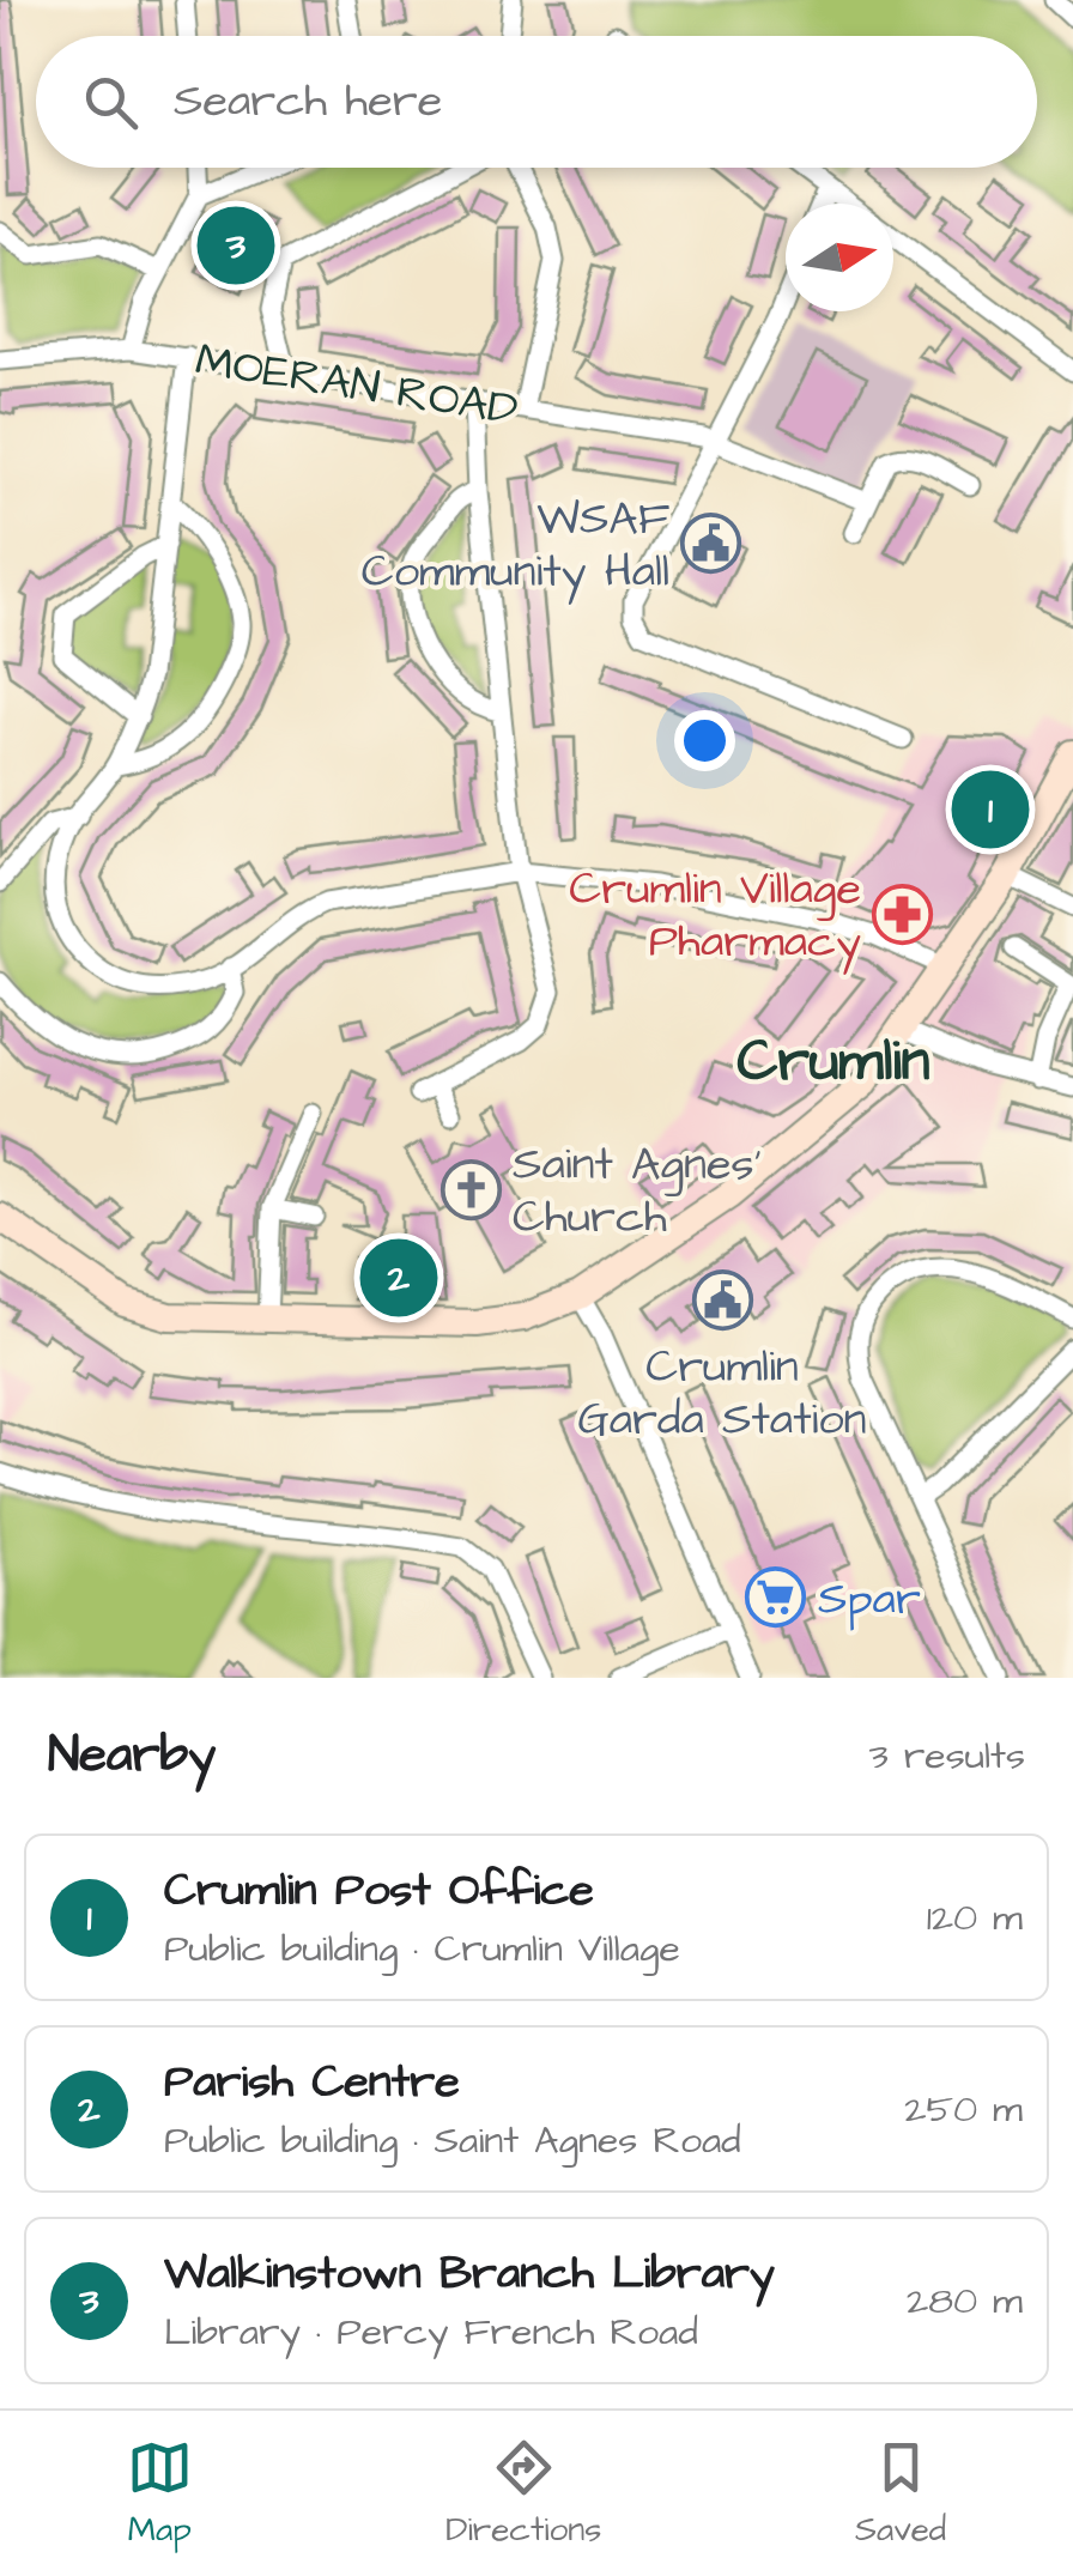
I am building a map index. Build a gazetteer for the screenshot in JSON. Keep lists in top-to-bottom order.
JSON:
{
  "streets": {
    "street": ["MOERAN ROAD"]
  },
  "districts": ["Crumlin"],
  "places": {
    "public building": ["WSAF Community Hall", "Crumlin Garda Station"],
    "pharmacy": ["Crumlin Village Pharmacy"],
    "church": ["Saint Agnes' Church"],
    "supermarket": ["Spar"]
  },
  "north": "right",
  "page": {
    "search": "Search here",
    "pins": ["3", "1", "2"],
    "heading": ["Nearby", "3 results"],
    "list": [
      {
        "mark": "1",
        "name": "Crumlin Post Office",
        "note": "Public building · Crumlin Village",
        "value": "120 m"
      },
      {
        "mark": "2",
        "name": "Parish Centre",
        "note": "Public building · Saint Agnes Road",
        "value": "250 m"
      },
      {
        "mark": "3",
        "name": "Walkinstown Branch Library",
        "note": "Library · Percy French Road",
        "value": "280 m"
      }
    ],
    "nav": ["Map", "Directions", "Saved"]
  }
}
